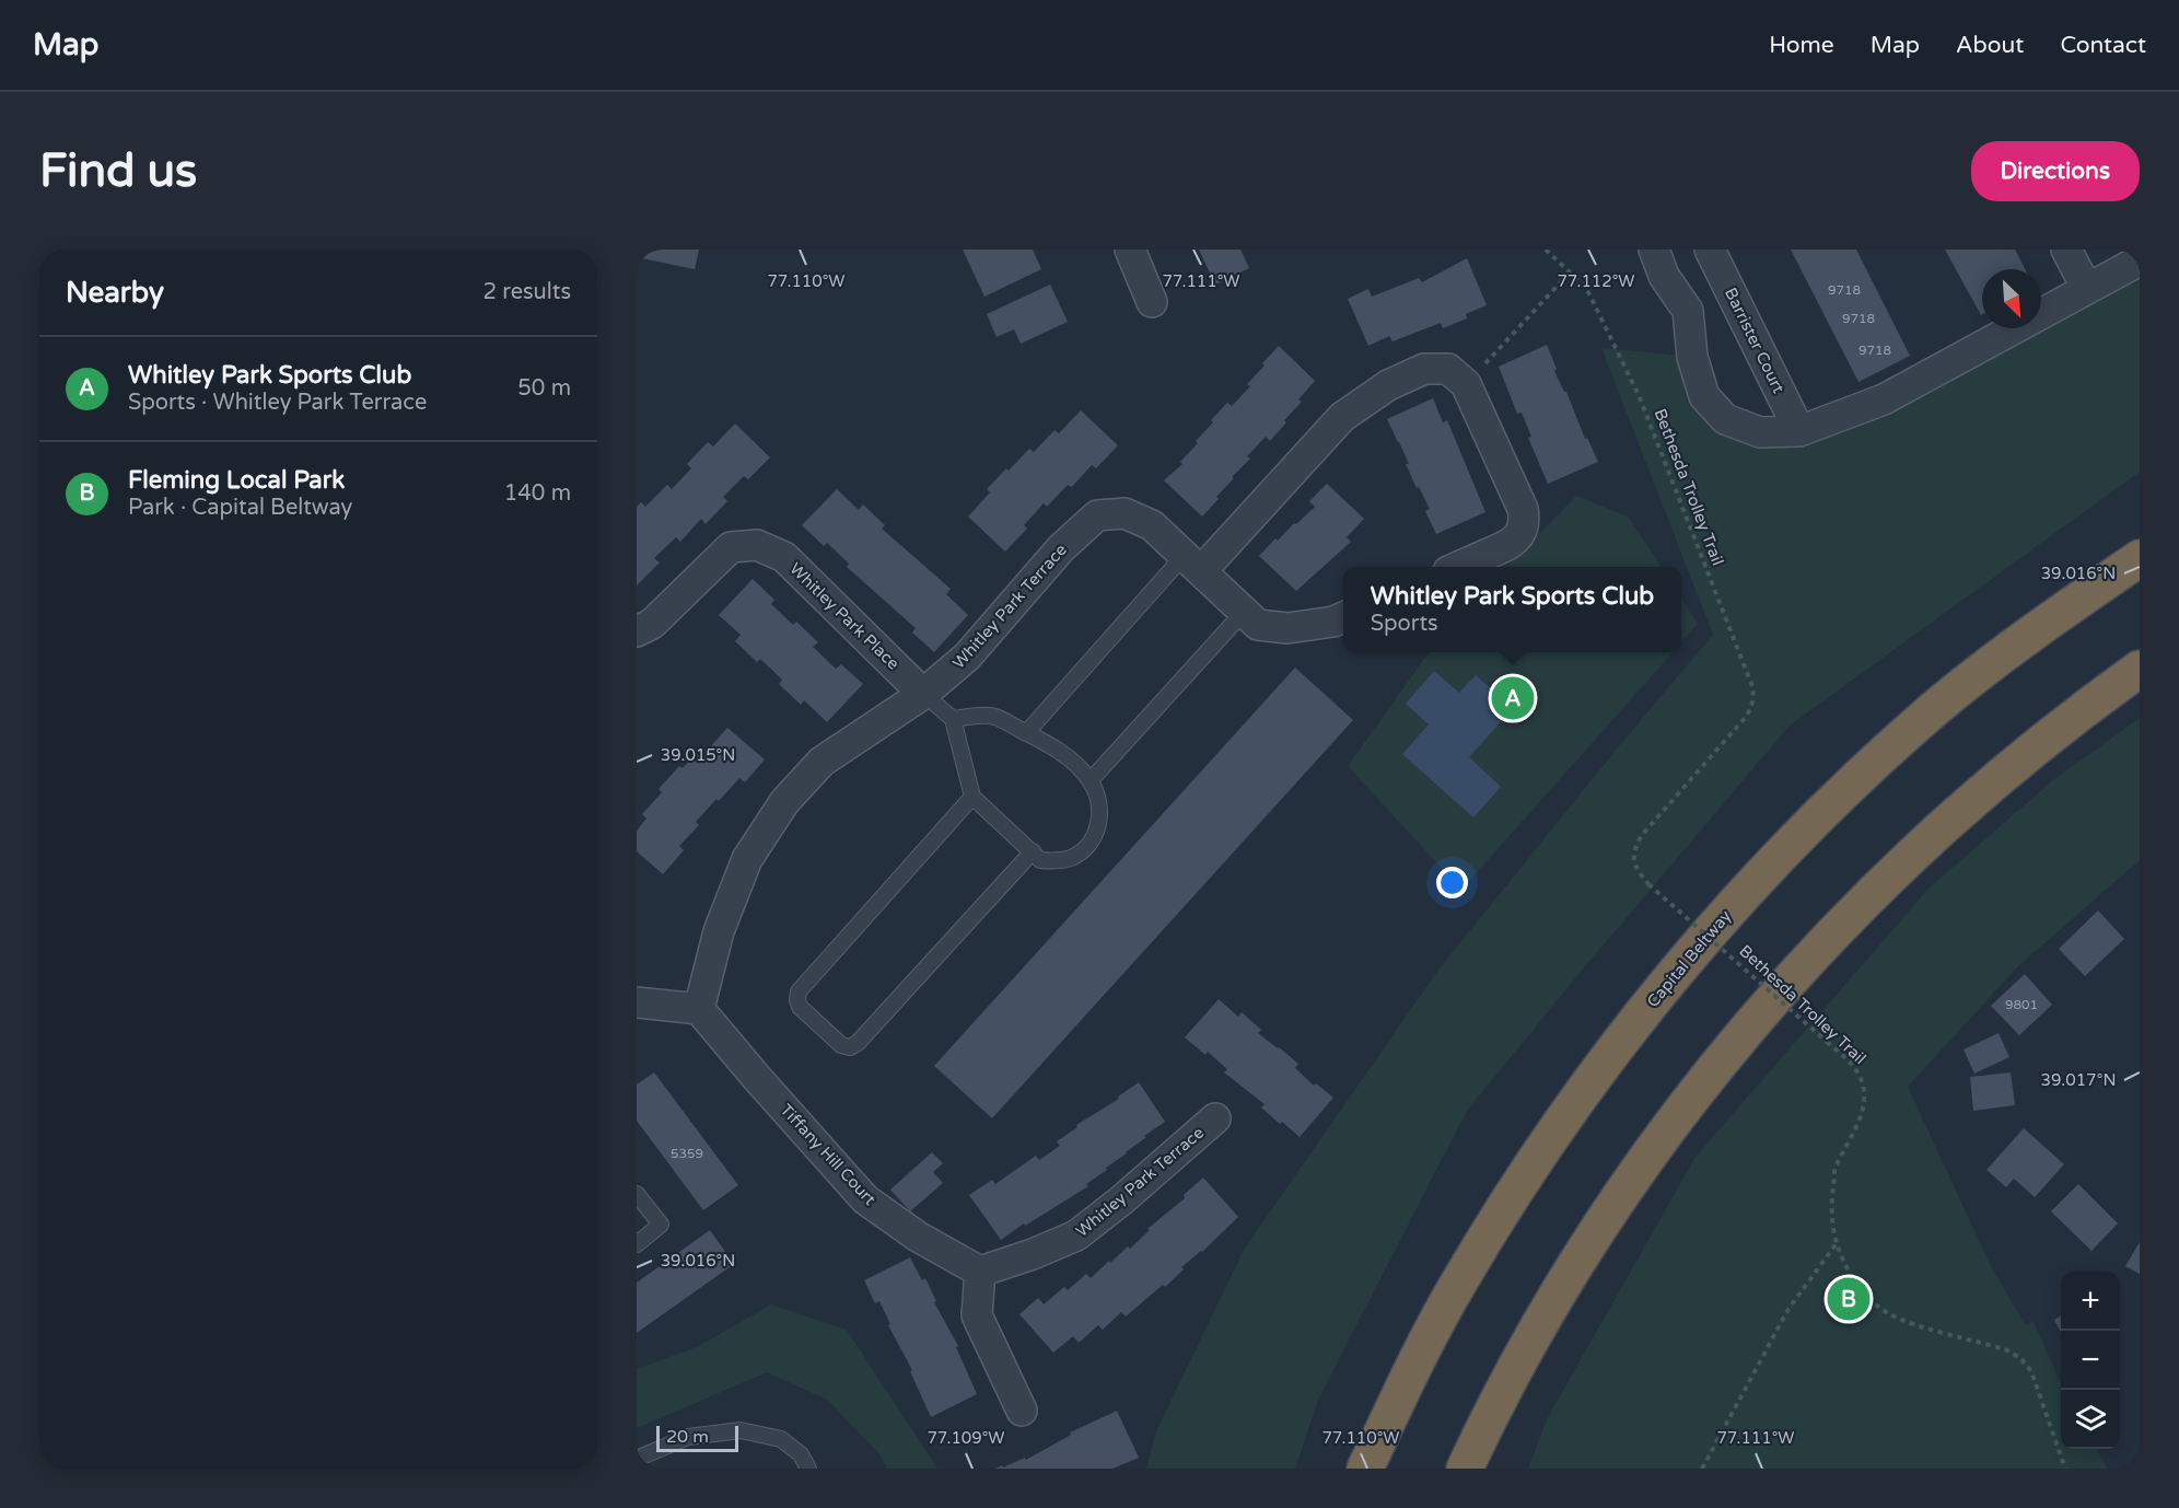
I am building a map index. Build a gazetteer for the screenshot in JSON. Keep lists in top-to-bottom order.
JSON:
{
  "streets": {
    "highway": ["Capital Beltway"],
    "street": [
      "Barrister Court",
      "Whitley Park Terrace",
      "Whitley Park Place",
      "Tiffany Hill Court"
    ],
    "path": ["Bethesda Trolley Trail"]
  },
  "crossings": [
    ["Whitley Park Terrace", "Whitley Park Place"],
    ["Whitley Park Terrace", "Tiffany Hill Court"]
  ],
  "house_numbers": [
    "9718",
    "9718",
    "9718",
    "9801",
    "5359"
  ],
  "scale_bar": "20 m",
  "north": "bottom right",
  "page": {
    "header": "Map",
    "nav": [
      "Home",
      "Map",
      "About",
      "Contact"
    ],
    "buttons": "Directions",
    "title": "Find us",
    "heading": ["Nearby", "2 results"],
    "list": [
      {
        "mark": "A",
        "name": "Whitley Park Sports Club",
        "note": "Sports · Whitley Park Terrace",
        "value": "50 m"
      },
      {
        "mark": "B",
        "name": "Fleming Local Park",
        "note": "Park · Capital Beltway",
        "value": "140 m"
      }
    ],
    "popup": ["Whitley Park Sports Club", "Sports"],
    "pins": ["A", "B"],
    "map_buttons": ["+", "−"],
    "scale": "20 m"
  },
  "coordinates": [
    "77.110°W",
    "77.111°W",
    "77.112°W",
    "39.016°N",
    "39.015°N",
    "39.017°N",
    "77.109°W"
  ]
}
